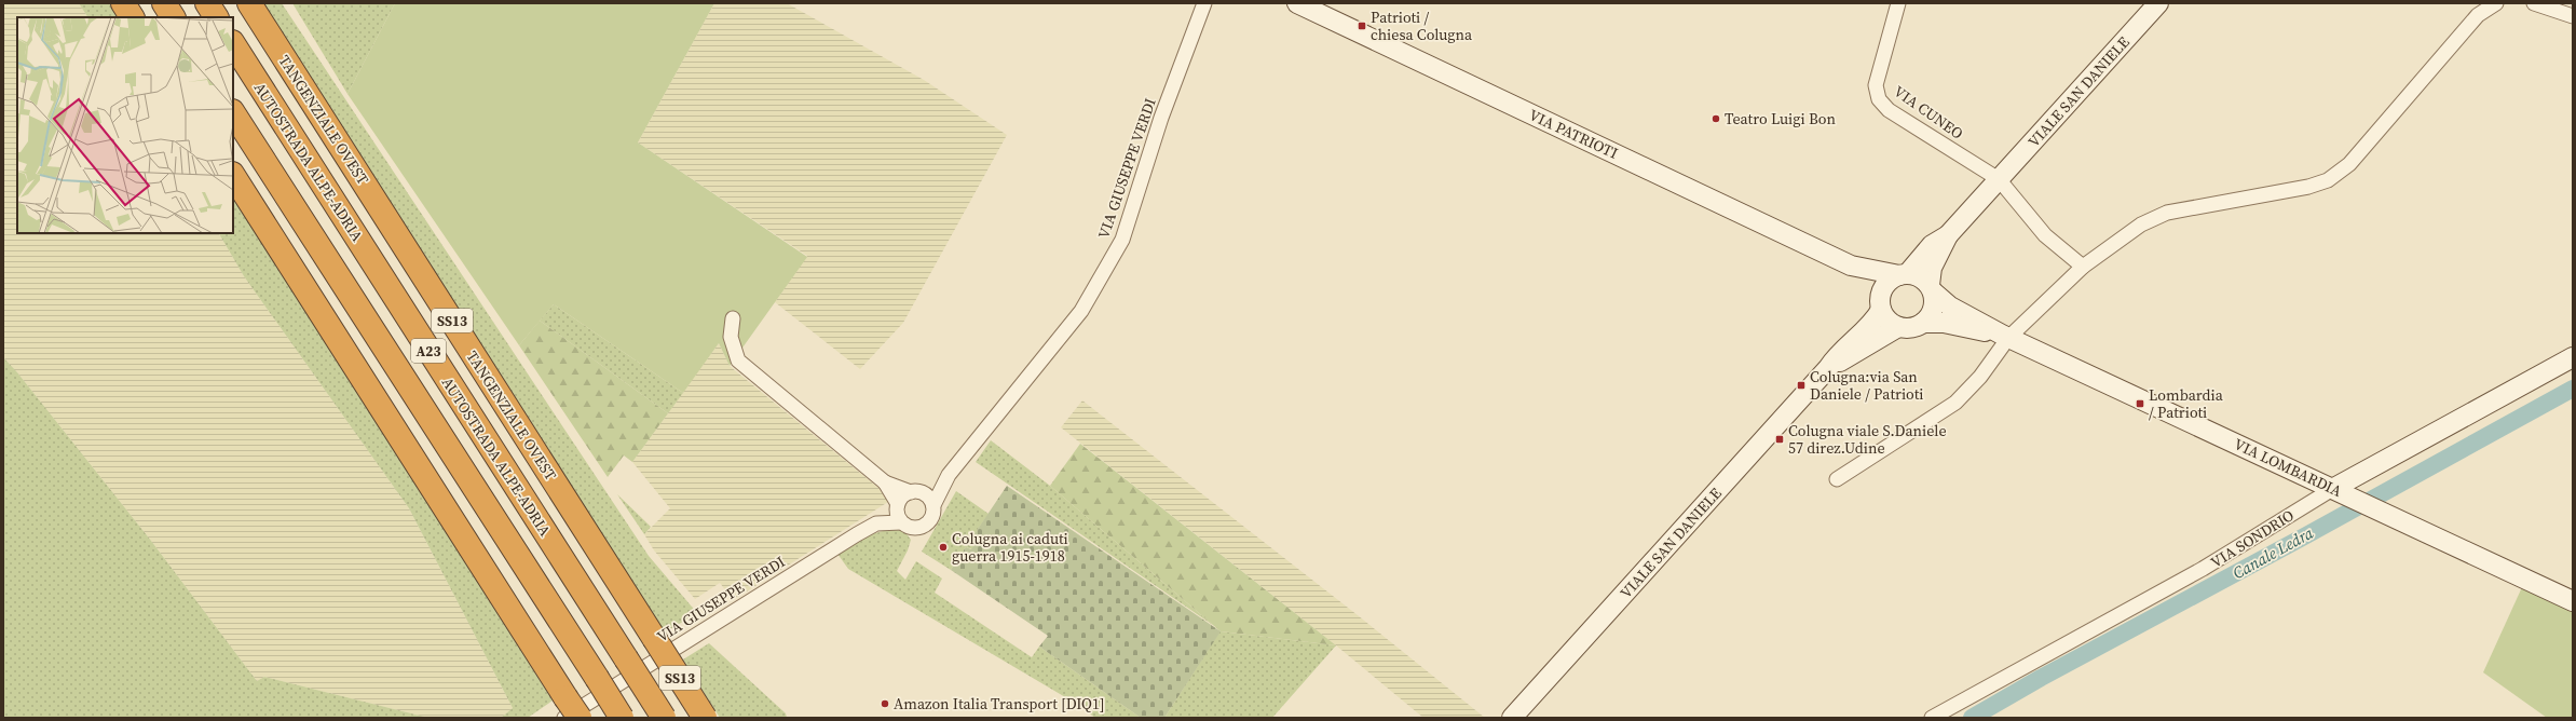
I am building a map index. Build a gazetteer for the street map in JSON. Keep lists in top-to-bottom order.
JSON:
{
  "streets": {
    "highway": [
      "TANGENZIALE OVEST",
      "AUTOSTRADA ALPE-ADRIA",
      "SS13",
      "A23"
    ],
    "street": [
      "VIALE SAN DANIELE",
      "VIA CUNEO",
      "VIA PATRIOTI",
      "VIA GIUSEPPE VERDI",
      "VIA LOMBARDIA",
      "VIA SONDRIO"
    ]
  },
  "crossings": [
    ["VIALE SAN DANIELE", "VIA CUNEO"],
    ["VIALE SAN DANIELE", "VIA PATRIOTI"],
    ["VIALE SAN DANIELE", "VIA LOMBARDIA"],
    ["VIA PATRIOTI", "VIA LOMBARDIA"],
    ["VIA LOMBARDIA", "VIA SONDRIO"]
  ],
  "water": ["Canale Ledra"],
  "places": {
    "transit": [
      "Patrioti / chiesa Colugna",
      "Colugna:via San Daniele / Patrioti",
      "Lombardia / Patrioti",
      "Colugna viale S.Daniele 57 direz.Udine"
    ],
    "other": ["Teatro Luigi Bon", "Colugna ai caduti guerra 1915-1918", "Amazon Italia Transport [DIQ1]"]
  }
}
